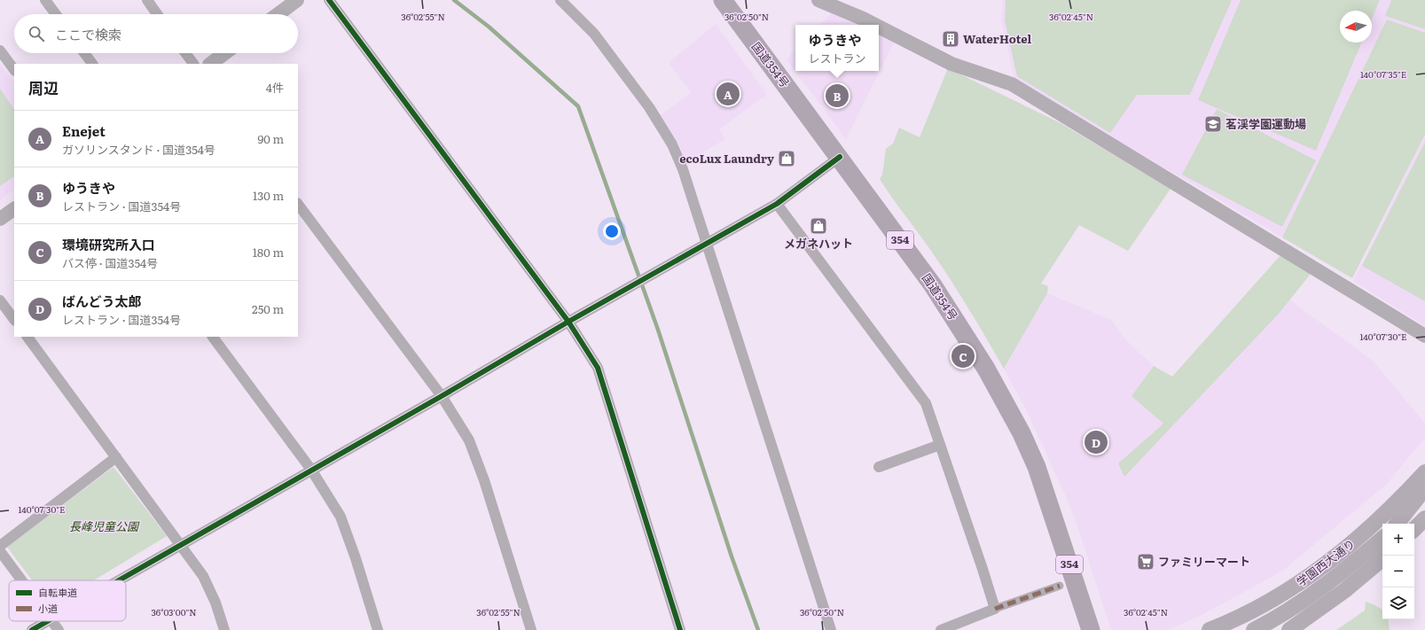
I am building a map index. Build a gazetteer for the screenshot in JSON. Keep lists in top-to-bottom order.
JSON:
{
  "streets": {
    "highway": ["国道354号", "354"],
    "main road": ["学園西大通り"]
  },
  "parks": ["長峰児童公園"],
  "places": {
    "building": ["WaterHotel"],
    "school or university": ["茗渓学園運動場"],
    "shop": ["ecoLux Laundry", "メガネハット"],
    "supermarket": ["ファミリーマート"]
  },
  "legend": ["自転車道", "小道"],
  "north": "left",
  "page": {
    "search": "ここで検索",
    "popup": ["ゆうきや", "レストラン"],
    "heading": ["周辺", "4件"],
    "pins": [
      "A",
      "B",
      "C",
      "D"
    ],
    "list": [
      {
        "mark": "A",
        "name": "Enejet",
        "note": "ガソリンスタンド · 国道354号",
        "value": "90 m"
      },
      {
        "mark": "B",
        "name": "ゆうきや",
        "note": "レストラン · 国道354号",
        "value": "130 m"
      },
      {
        "mark": "C",
        "name": "環境研究所入口",
        "note": "バス停 · 国道354号",
        "value": "180 m"
      },
      {
        "mark": "D",
        "name": "ばんどう太郎",
        "note": "レストラン · 国道354号",
        "value": "250 m"
      }
    ],
    "map_buttons": ["+", "−"]
  },
  "coordinates": [
    "36°02'55\"N",
    "36°02'50\"N",
    "36°02'45\"N",
    "140°07'35\"E",
    "140°07'30\"E",
    "36°03'00\"N"
  ]
}
